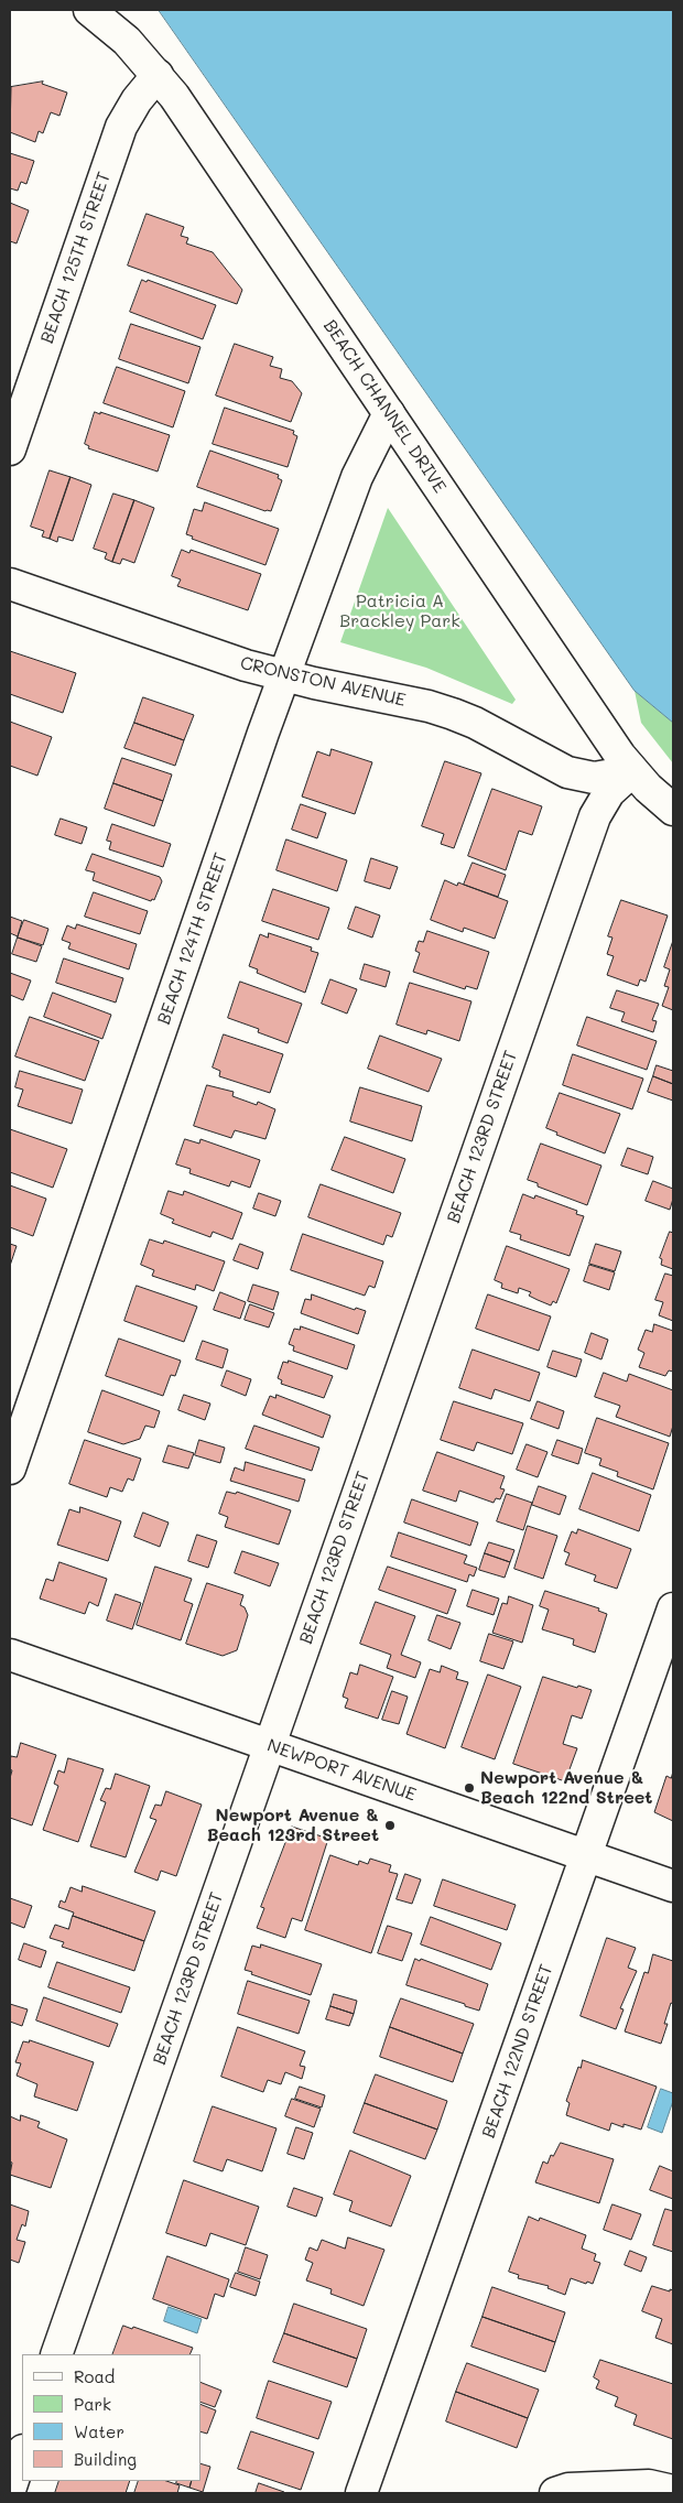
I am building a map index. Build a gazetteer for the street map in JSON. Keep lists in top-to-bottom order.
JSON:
{
  "streets": {
    "street": [
      "BEACH 125TH STREET",
      "BEACH CHANNEL DRIVE",
      "CRONSTON AVENUE",
      "BEACH 124TH STREET",
      "BEACH 123RD STREET",
      "NEWPORT AVENUE",
      "BEACH 122ND STREET"
    ]
  },
  "crossings": [
    ["BEACH 125TH STREET", "BEACH CHANNEL DRIVE"],
    ["BEACH CHANNEL DRIVE", "CRONSTON AVENUE"],
    ["BEACH CHANNEL DRIVE", "BEACH 124TH STREET"],
    ["BEACH CHANNEL DRIVE", "BEACH 123RD STREET"],
    ["CRONSTON AVENUE", "BEACH 124TH STREET"],
    ["CRONSTON AVENUE", "BEACH 123RD STREET"],
    ["BEACH 123RD STREET", "NEWPORT AVENUE"],
    ["NEWPORT AVENUE", "BEACH 122ND STREET"]
  ],
  "parks": ["Patricia A Brackley Park"],
  "places": ["Newport Avenue & Beach 122nd Street", "Newport Avenue & Beach 123rd Street"],
  "legend": [
    "Road",
    "Park",
    "Water",
    "Building"
  ]
}
